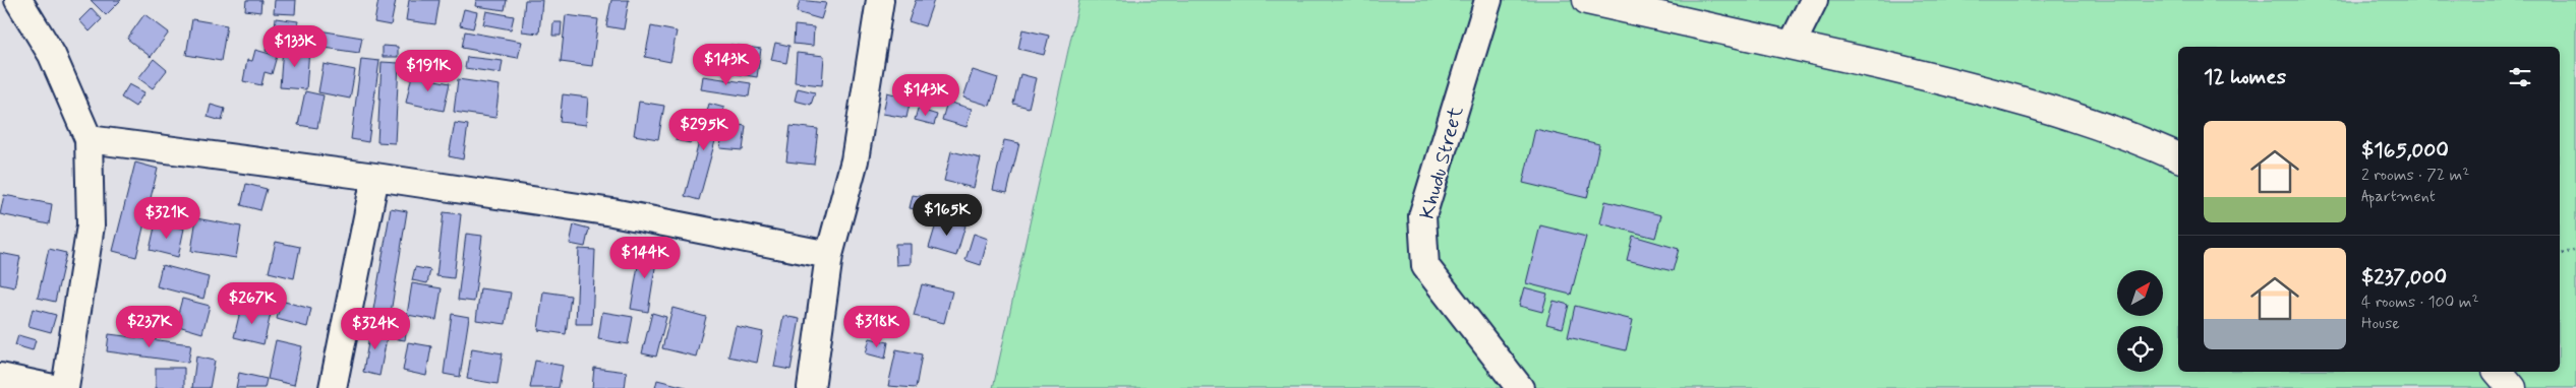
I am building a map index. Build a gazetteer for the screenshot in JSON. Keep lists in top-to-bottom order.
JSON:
{
  "streets": {
    "street": ["Khudu Street"]
  },
  "north": "top right",
  "page": {
    "price": [
      "$133K",
      "$143K",
      "$191K",
      "$143K",
      "$295K",
      "$165K",
      "$321K",
      "$144K",
      "$267K",
      "$237K",
      "$318K",
      "$324K"
    ],
    "heading": "12 homes",
    "list": [
      {
        "name": "$165,000",
        "note": "2 rooms · 72 m² · Apartment"
      },
      {
        "name": "$237,000",
        "note": "4 rooms · 100 m² · House"
      }
    ]
  }
}
